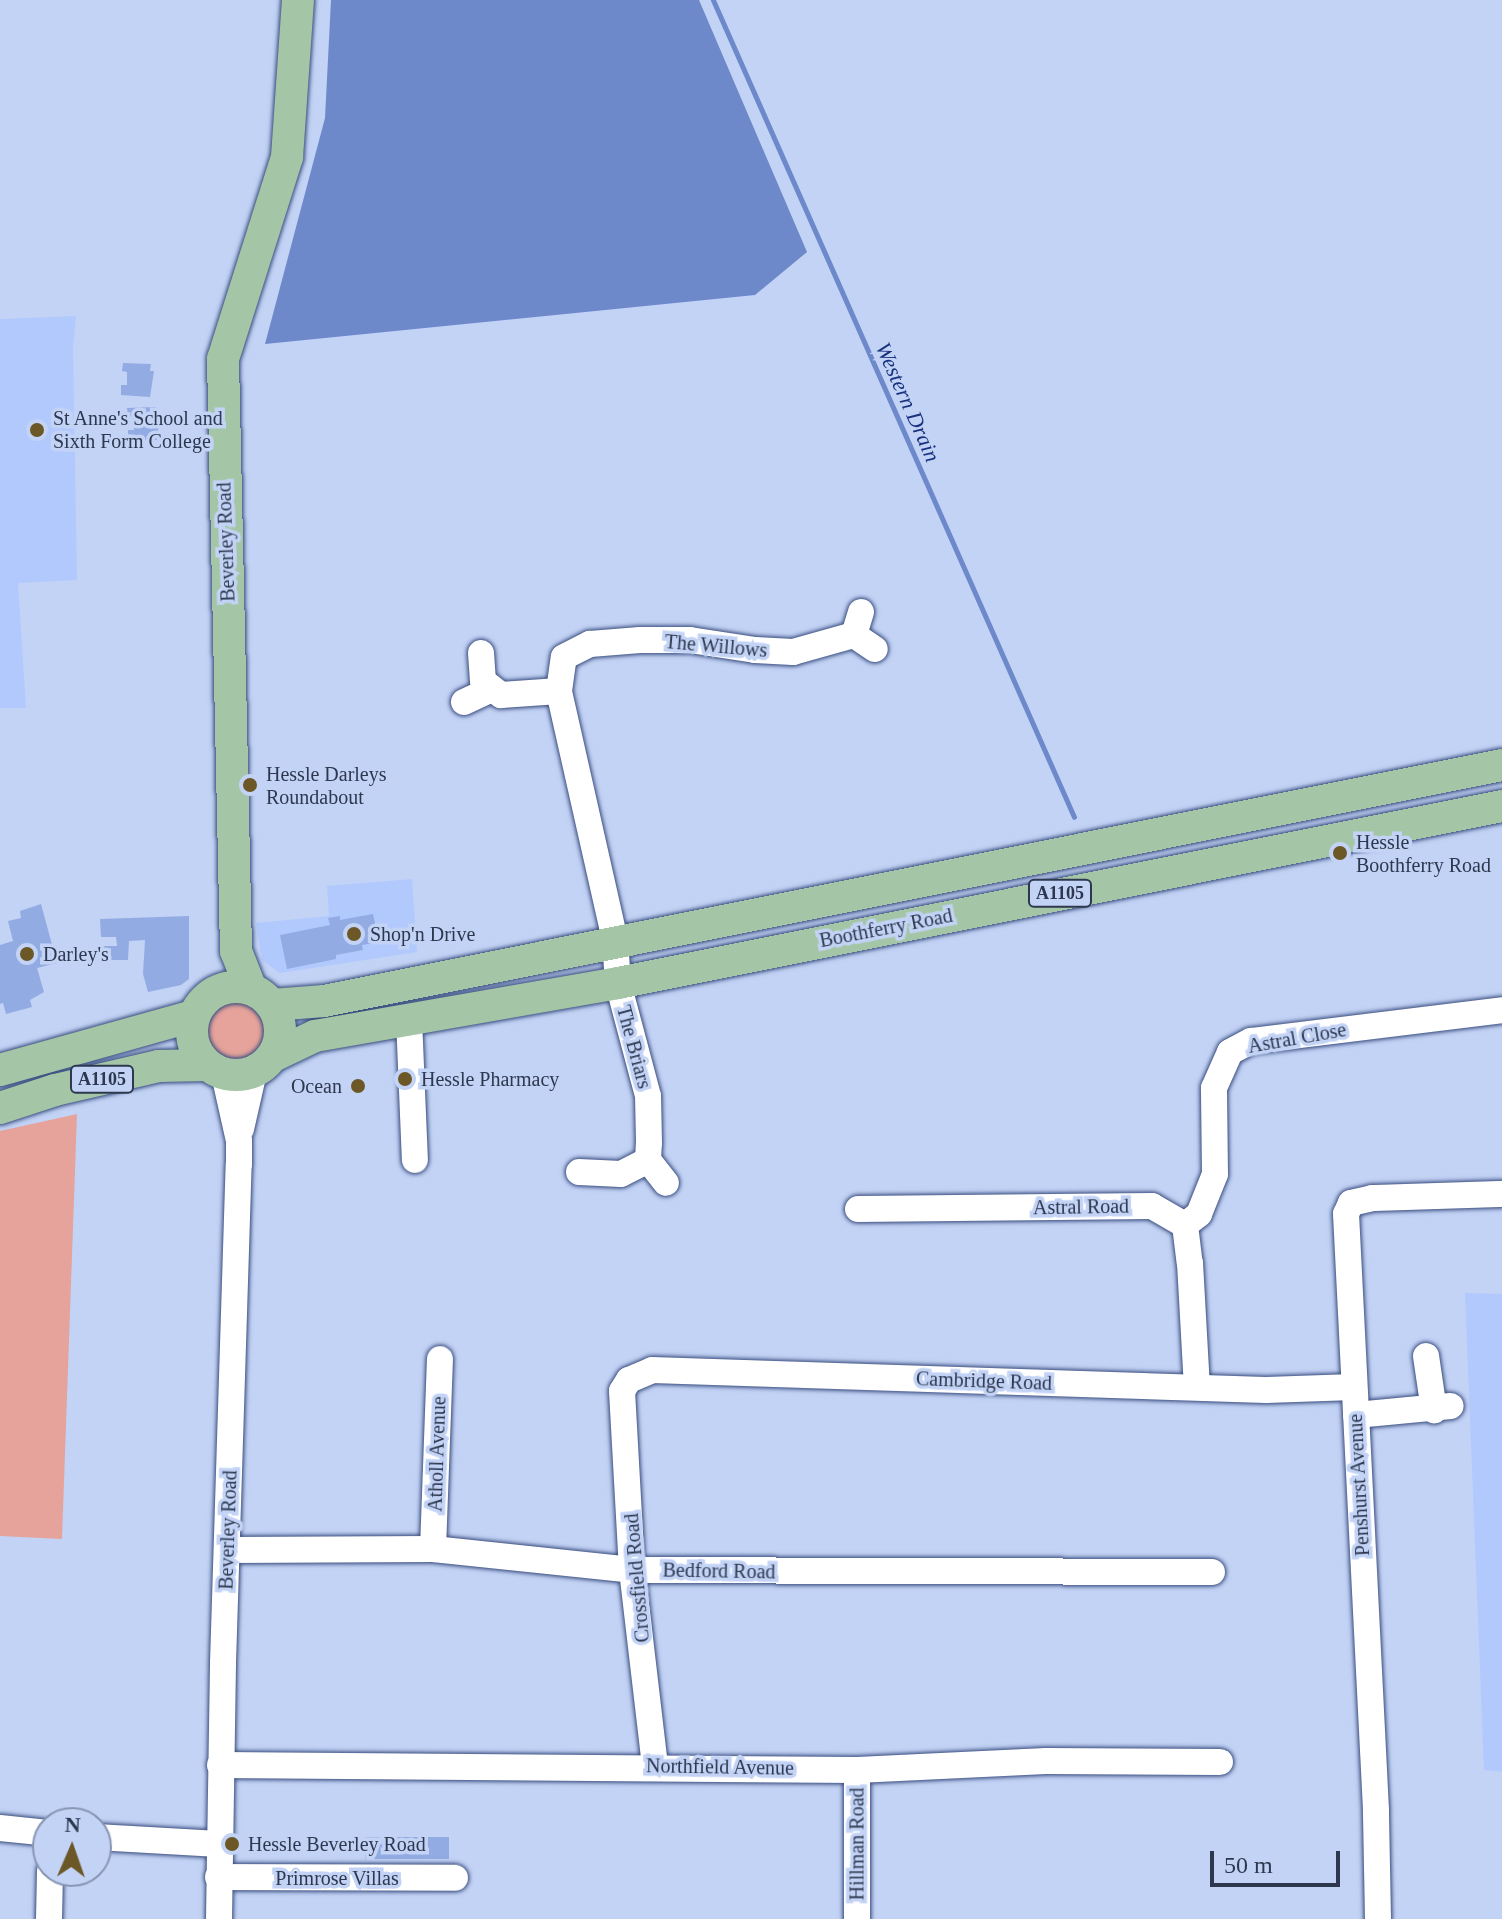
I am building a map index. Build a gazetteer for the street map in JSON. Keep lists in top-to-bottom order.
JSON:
{
  "streets": {
    "main road": ["Beverley Road", "A1105", "Boothferry Road"],
    "street": [
      "The Willows",
      "Astral Close",
      "The Briars",
      "Astral Road",
      "Cambridge Road",
      "Atholl Avenue",
      "Penshurst Avenue",
      "Bedford Road",
      "Crossfield Road",
      "Northfield Avenue",
      "Hillman Road",
      "Primrose Villas"
    ]
  },
  "crossings": [
    ["Beverley Road", "A1105"],
    ["Beverley Road", "Boothferry Road"],
    ["Beverley Road", "Bedford Road"],
    ["Beverley Road", "Northfield Avenue"],
    ["Beverley Road", "Primrose Villas"],
    ["The Willows", "Boothferry Road"],
    ["The Willows", "The Briars"],
    ["A1105", "Boothferry Road"],
    ["Boothferry Road", "The Briars"],
    ["Astral Close", "Astral Road"],
    ["Cambridge Road", "Penshurst Avenue"],
    ["Cambridge Road", "Crossfield Road"],
    ["Atholl Avenue", "Bedford Road"],
    ["Bedford Road", "Crossfield Road"],
    ["Crossfield Road", "Northfield Avenue"],
    ["Northfield Avenue", "Hillman Road"]
  ],
  "water": ["Western Drain"],
  "places": [
    "St Anne's School and Sixth Form College",
    "Hessle Darleys Roundabout",
    "Hessle Boothferry Road",
    "Shop'n Drive",
    "Darley's",
    "Hessle Pharmacy",
    "Ocean",
    "Hessle Beverley Road"
  ],
  "scale_bar": "50 m",
  "north": "top"
}
